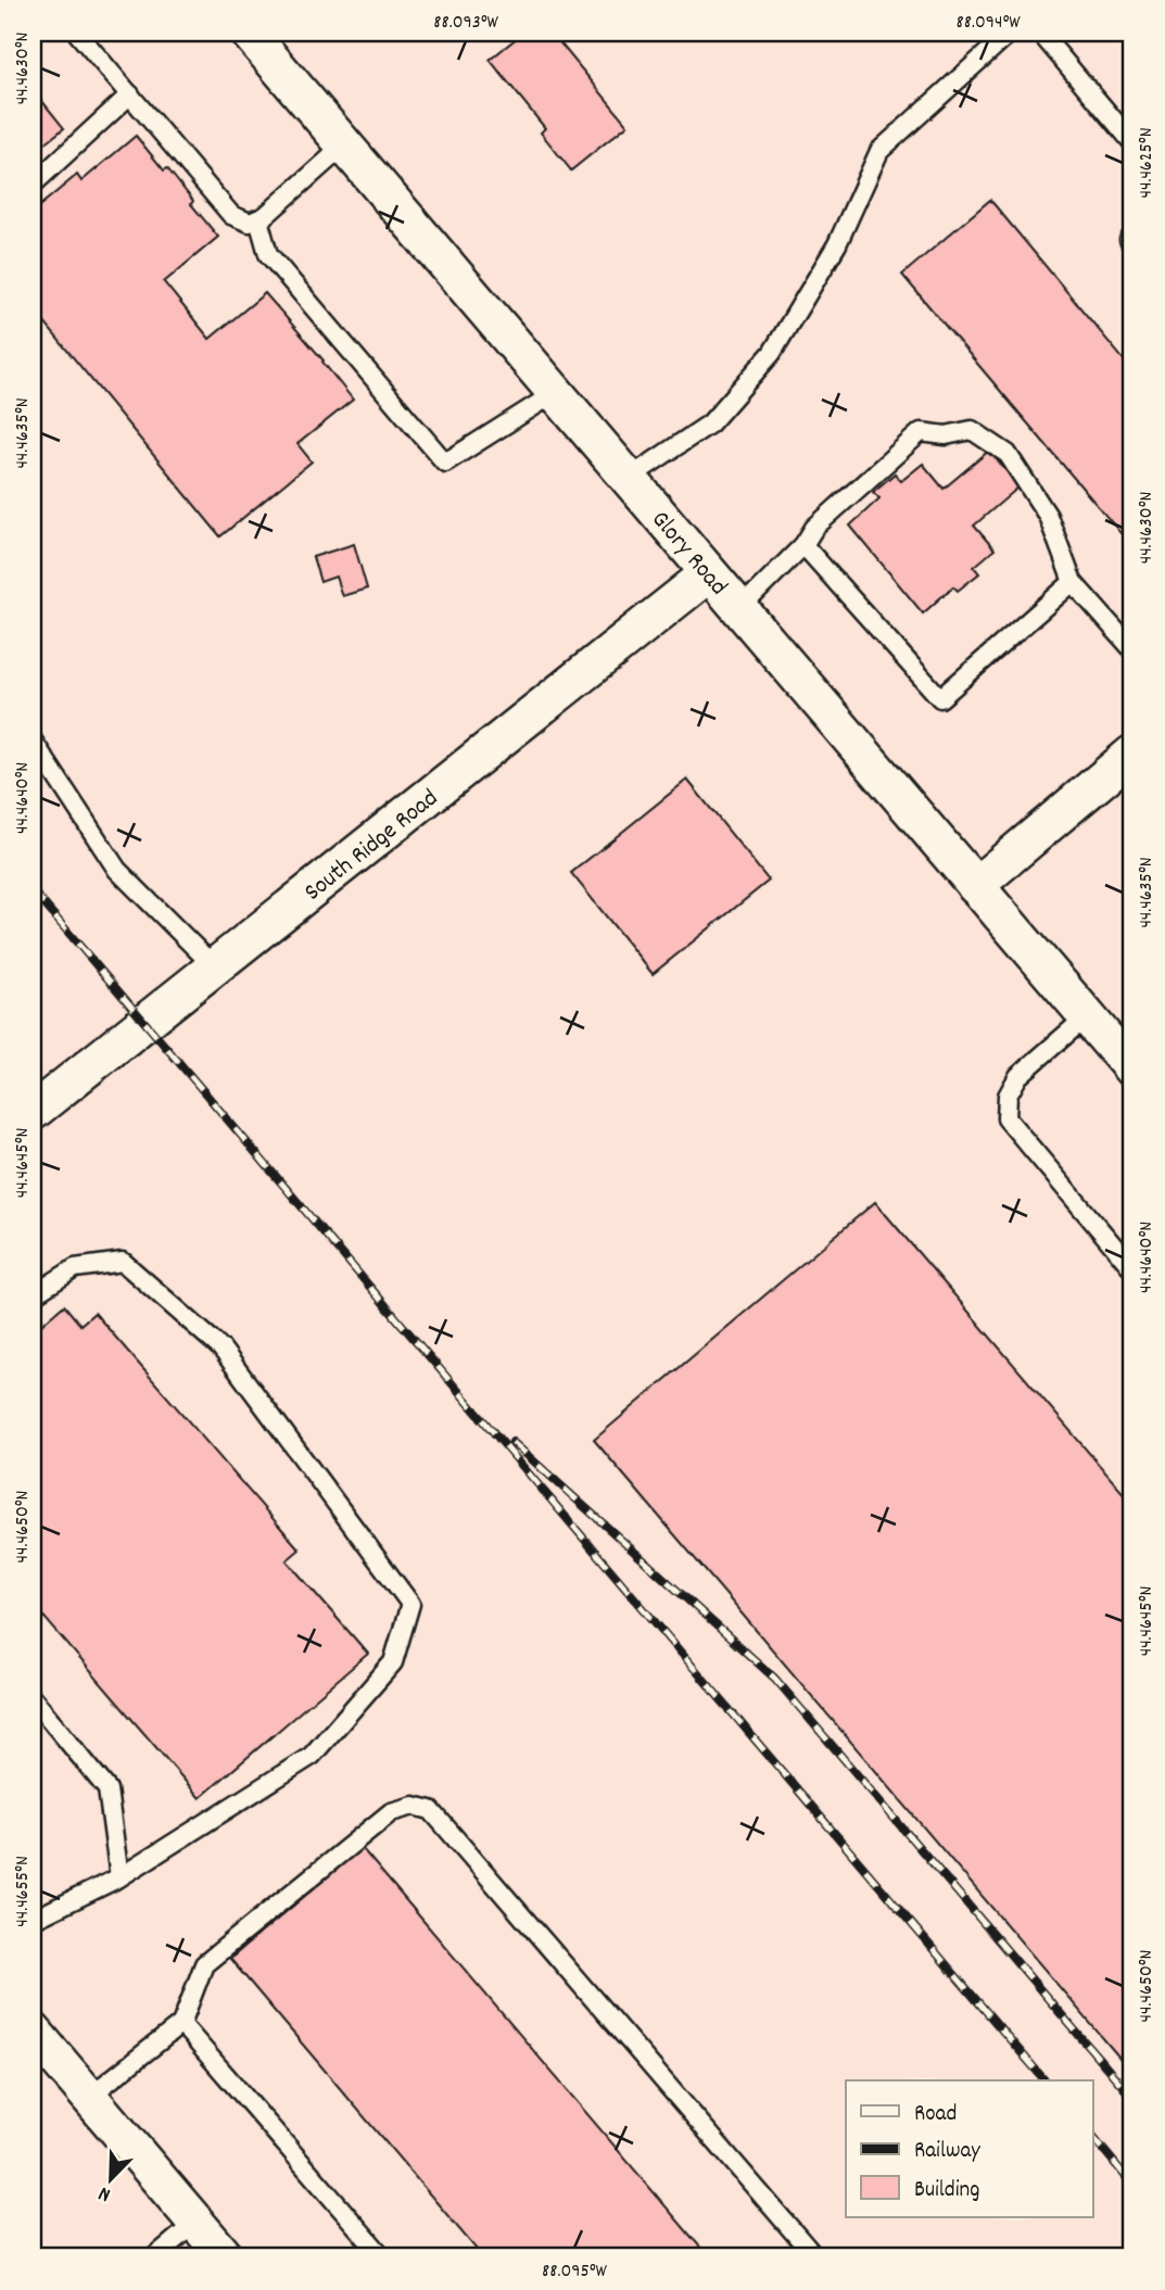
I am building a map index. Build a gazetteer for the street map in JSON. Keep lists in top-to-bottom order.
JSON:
{
  "streets": {
    "street": ["Glory Road", "South Ridge Road"]
  },
  "crossings": [
    ["Glory Road", "South Ridge Road"]
  ],
  "legend": ["Road", "Railway", "Building"],
  "north": "bottom left",
  "coordinates": [
    "88.093°W",
    "88.094°W",
    "44.4630°N",
    "44.4625°N",
    "44.4635°N",
    "44.4640°N",
    "44.4645°N",
    "44.4650°N",
    "44.4655°N",
    "88.095°W"
  ]
}
